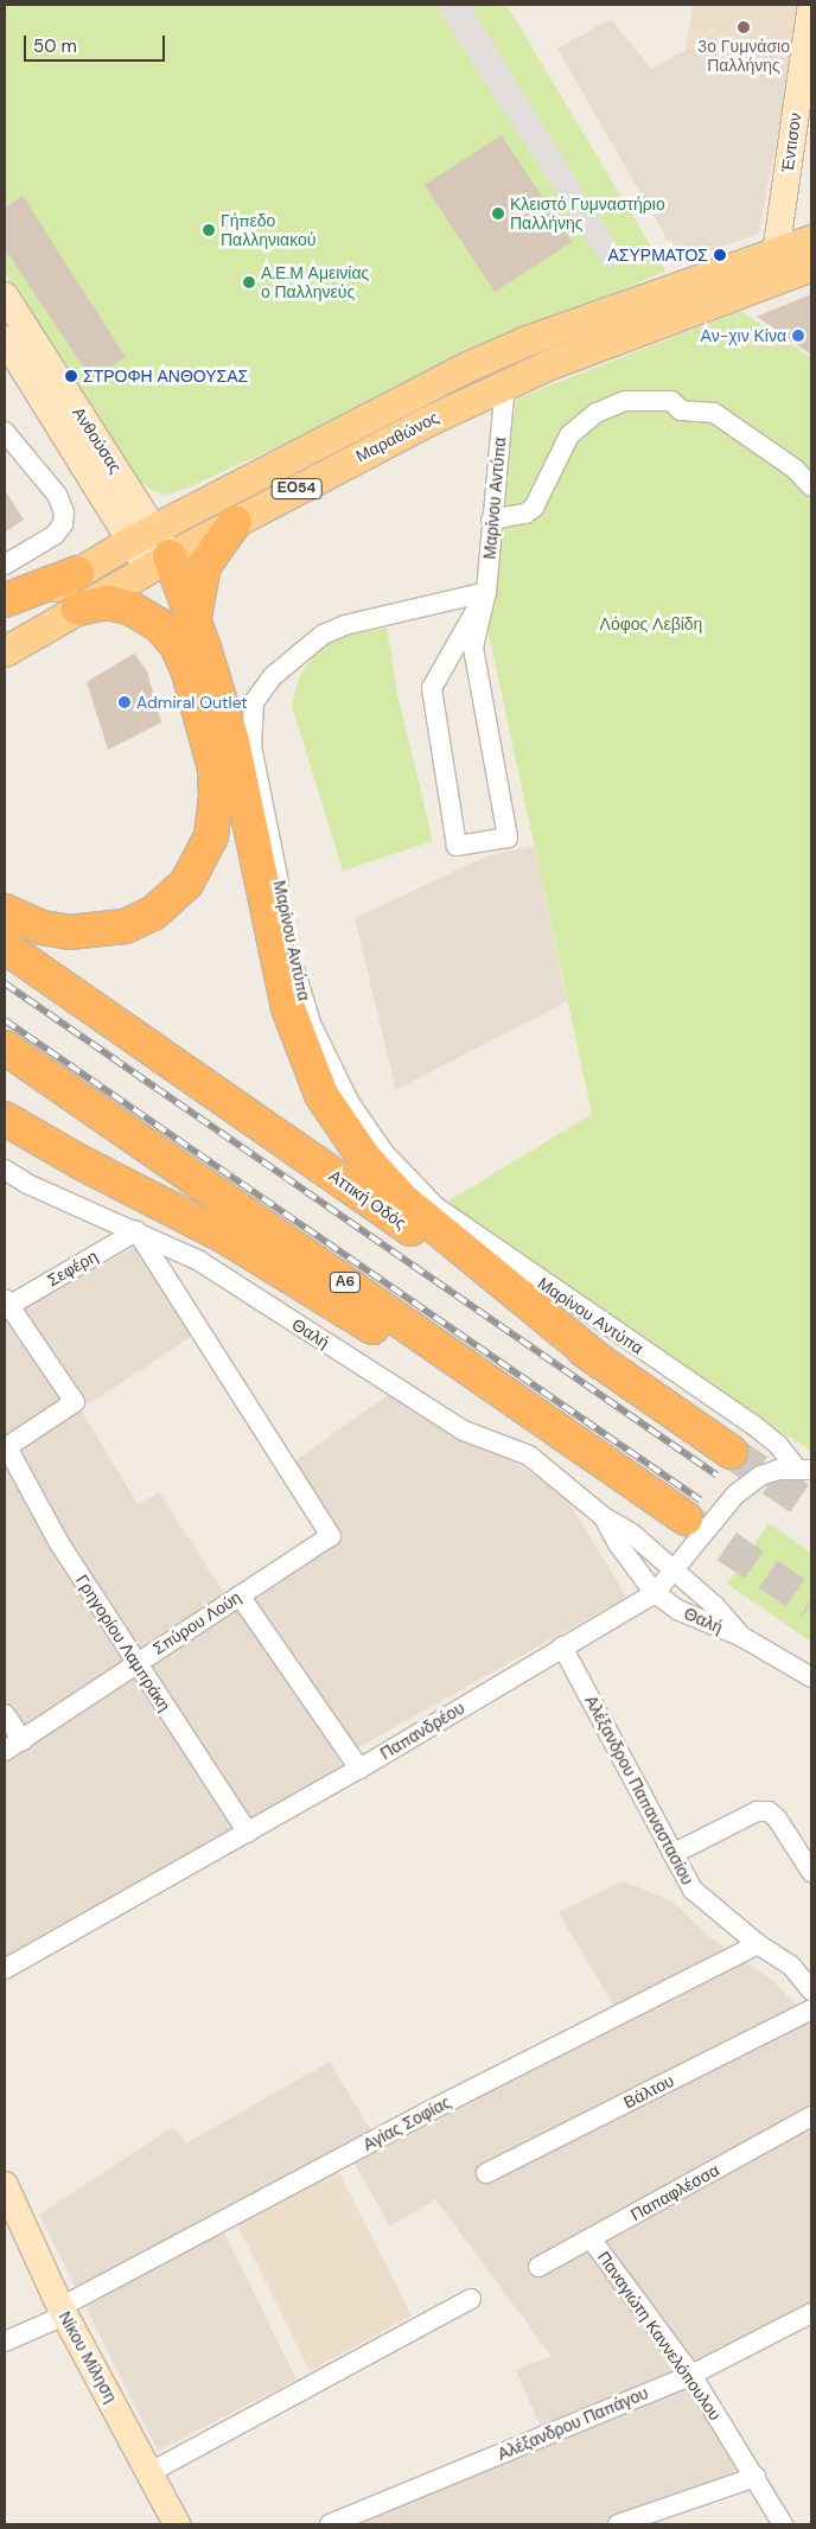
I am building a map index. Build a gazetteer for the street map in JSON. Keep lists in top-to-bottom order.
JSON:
{
  "streets": {
    "highway": ["Αττική Οδός", "Α6"],
    "main road": ["Μαραθώνος", "ΕΟ54"],
    "street": [
      "Έντισον",
      "Ανθούσας",
      "Μαρίνου Αντύπα",
      "Σεφέρη",
      "Θαλή",
      "Σπύρου Λούη",
      "Γρηγορίου Λαμπράκη",
      "Παπανδρέου",
      "Αλέξανδρου Παπαναστασίου",
      "Βάλτου",
      "Αγίας Σοφίας",
      "Παπαφλέσσα",
      "Παναγιώτη Καννελόπουλου",
      "Νίκου Μίληση",
      "Αλέξανδρου Παπάγου"
    ]
  },
  "crossings": [
    ["Έντισον", "Μαραθώνος"],
    ["Μαραθώνος", "Ανθούσας"],
    ["Μαραθώνος", "Μαρίνου Αντύπα"],
    ["Μαρίνου Αντύπα", "Παπανδρέου"],
    ["Σεφέρη", "Θαλή"],
    ["Σεφέρη", "Σπύρου Λούη"],
    ["Θαλή", "Σπύρου Λούη"],
    ["Θαλή", "Παπανδρέου"],
    ["Σπύρου Λούη", "Γρηγορίου Λαμπράκη"],
    ["Γρηγορίου Λαμπράκη", "Παπανδρέου"],
    ["Παπανδρέου", "Αλέξανδρου Παπαναστασίου"],
    ["Αλέξανδρου Παπαναστασίου", "Αγίας Σοφίας"],
    ["Αγίας Σοφίας", "Νίκου Μίληση"],
    ["Παπαφλέσσα", "Παναγιώτη Καννελόπουλου"],
    ["Παναγιώτη Καννελόπουλου", "Αλέξανδρου Παπάγου"]
  ],
  "parks": ["Λόφος Λεβίδη"],
  "places": [
    "3ο Γυμνάσιο Παλλήνης",
    "Κλειστό Γυμναστήριο Παλλήνης",
    "Γήπεδο Παλληνιακού",
    "ΑΣΥΡΜΑΤΟΣ",
    "Α.Ε.Μ Αμεινίας ο Παλληνεύς",
    "Αν-χιν Κίνα",
    "ΣΤΡΟΦΗ ΑΝΘΟΥΣΑΣ",
    "Admiral Outlet"
  ],
  "scale_bar": "50 m"
}
